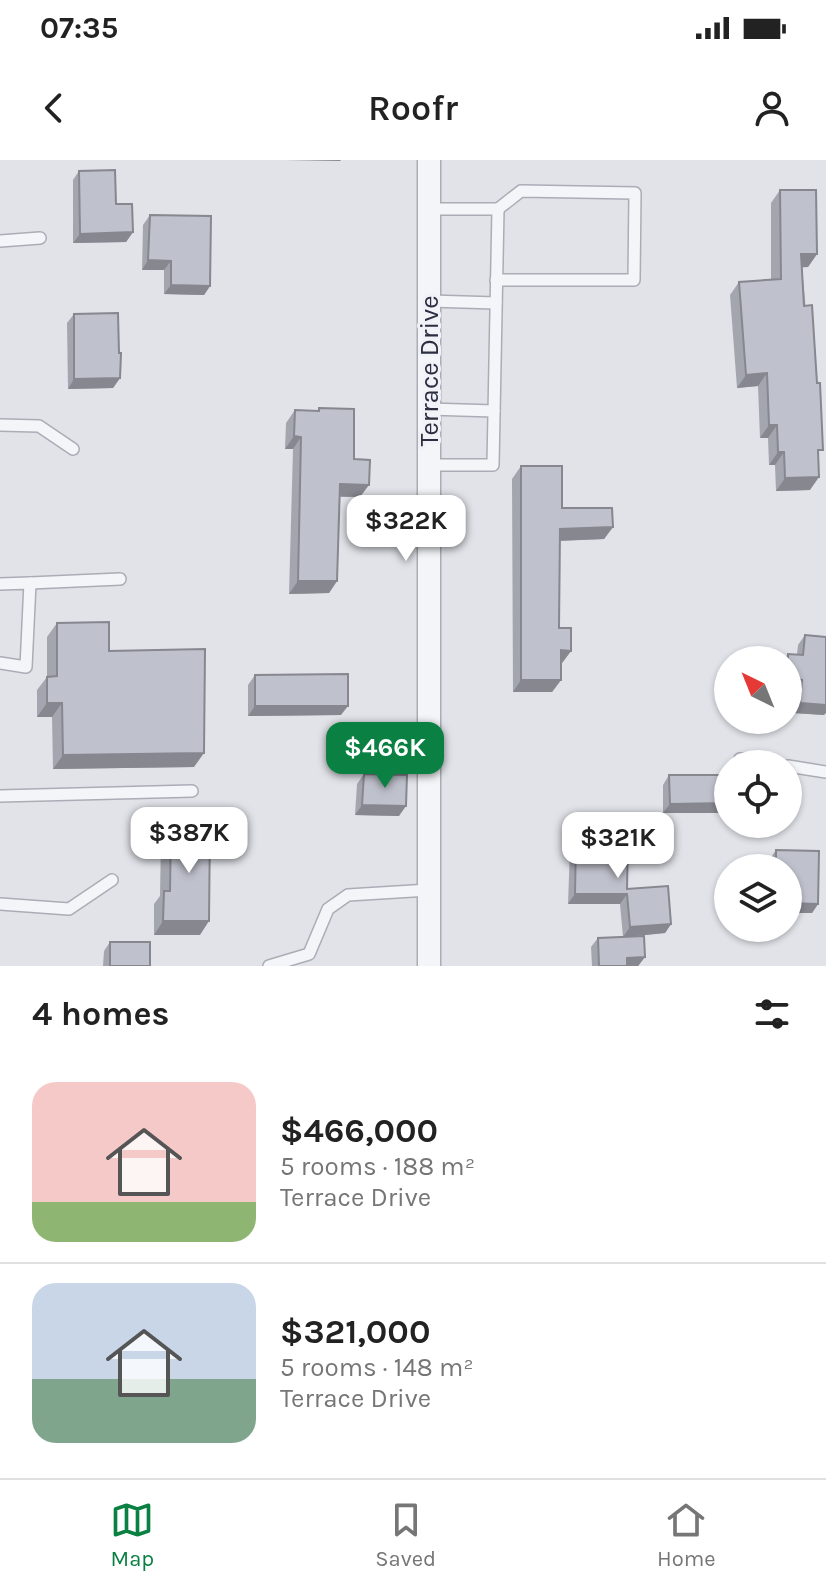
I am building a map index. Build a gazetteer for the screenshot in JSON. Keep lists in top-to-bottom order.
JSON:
{
  "streets": {
    "street": ["Terrace Drive"]
  },
  "north": "top left",
  "page": {
    "status": "07:35",
    "header": "Roofr",
    "price": [
      "$322K",
      "$466K",
      "$387K",
      "$321K"
    ],
    "heading": "4 homes",
    "list": [
      {
        "name": "$466,000",
        "note": "5 rooms · 188 m² · Terrace Drive"
      },
      {
        "name": "$321,000",
        "note": "5 rooms · 148 m² · Terrace Drive"
      }
    ],
    "tabs": ["Map", "Saved", "Home"]
  }
}
